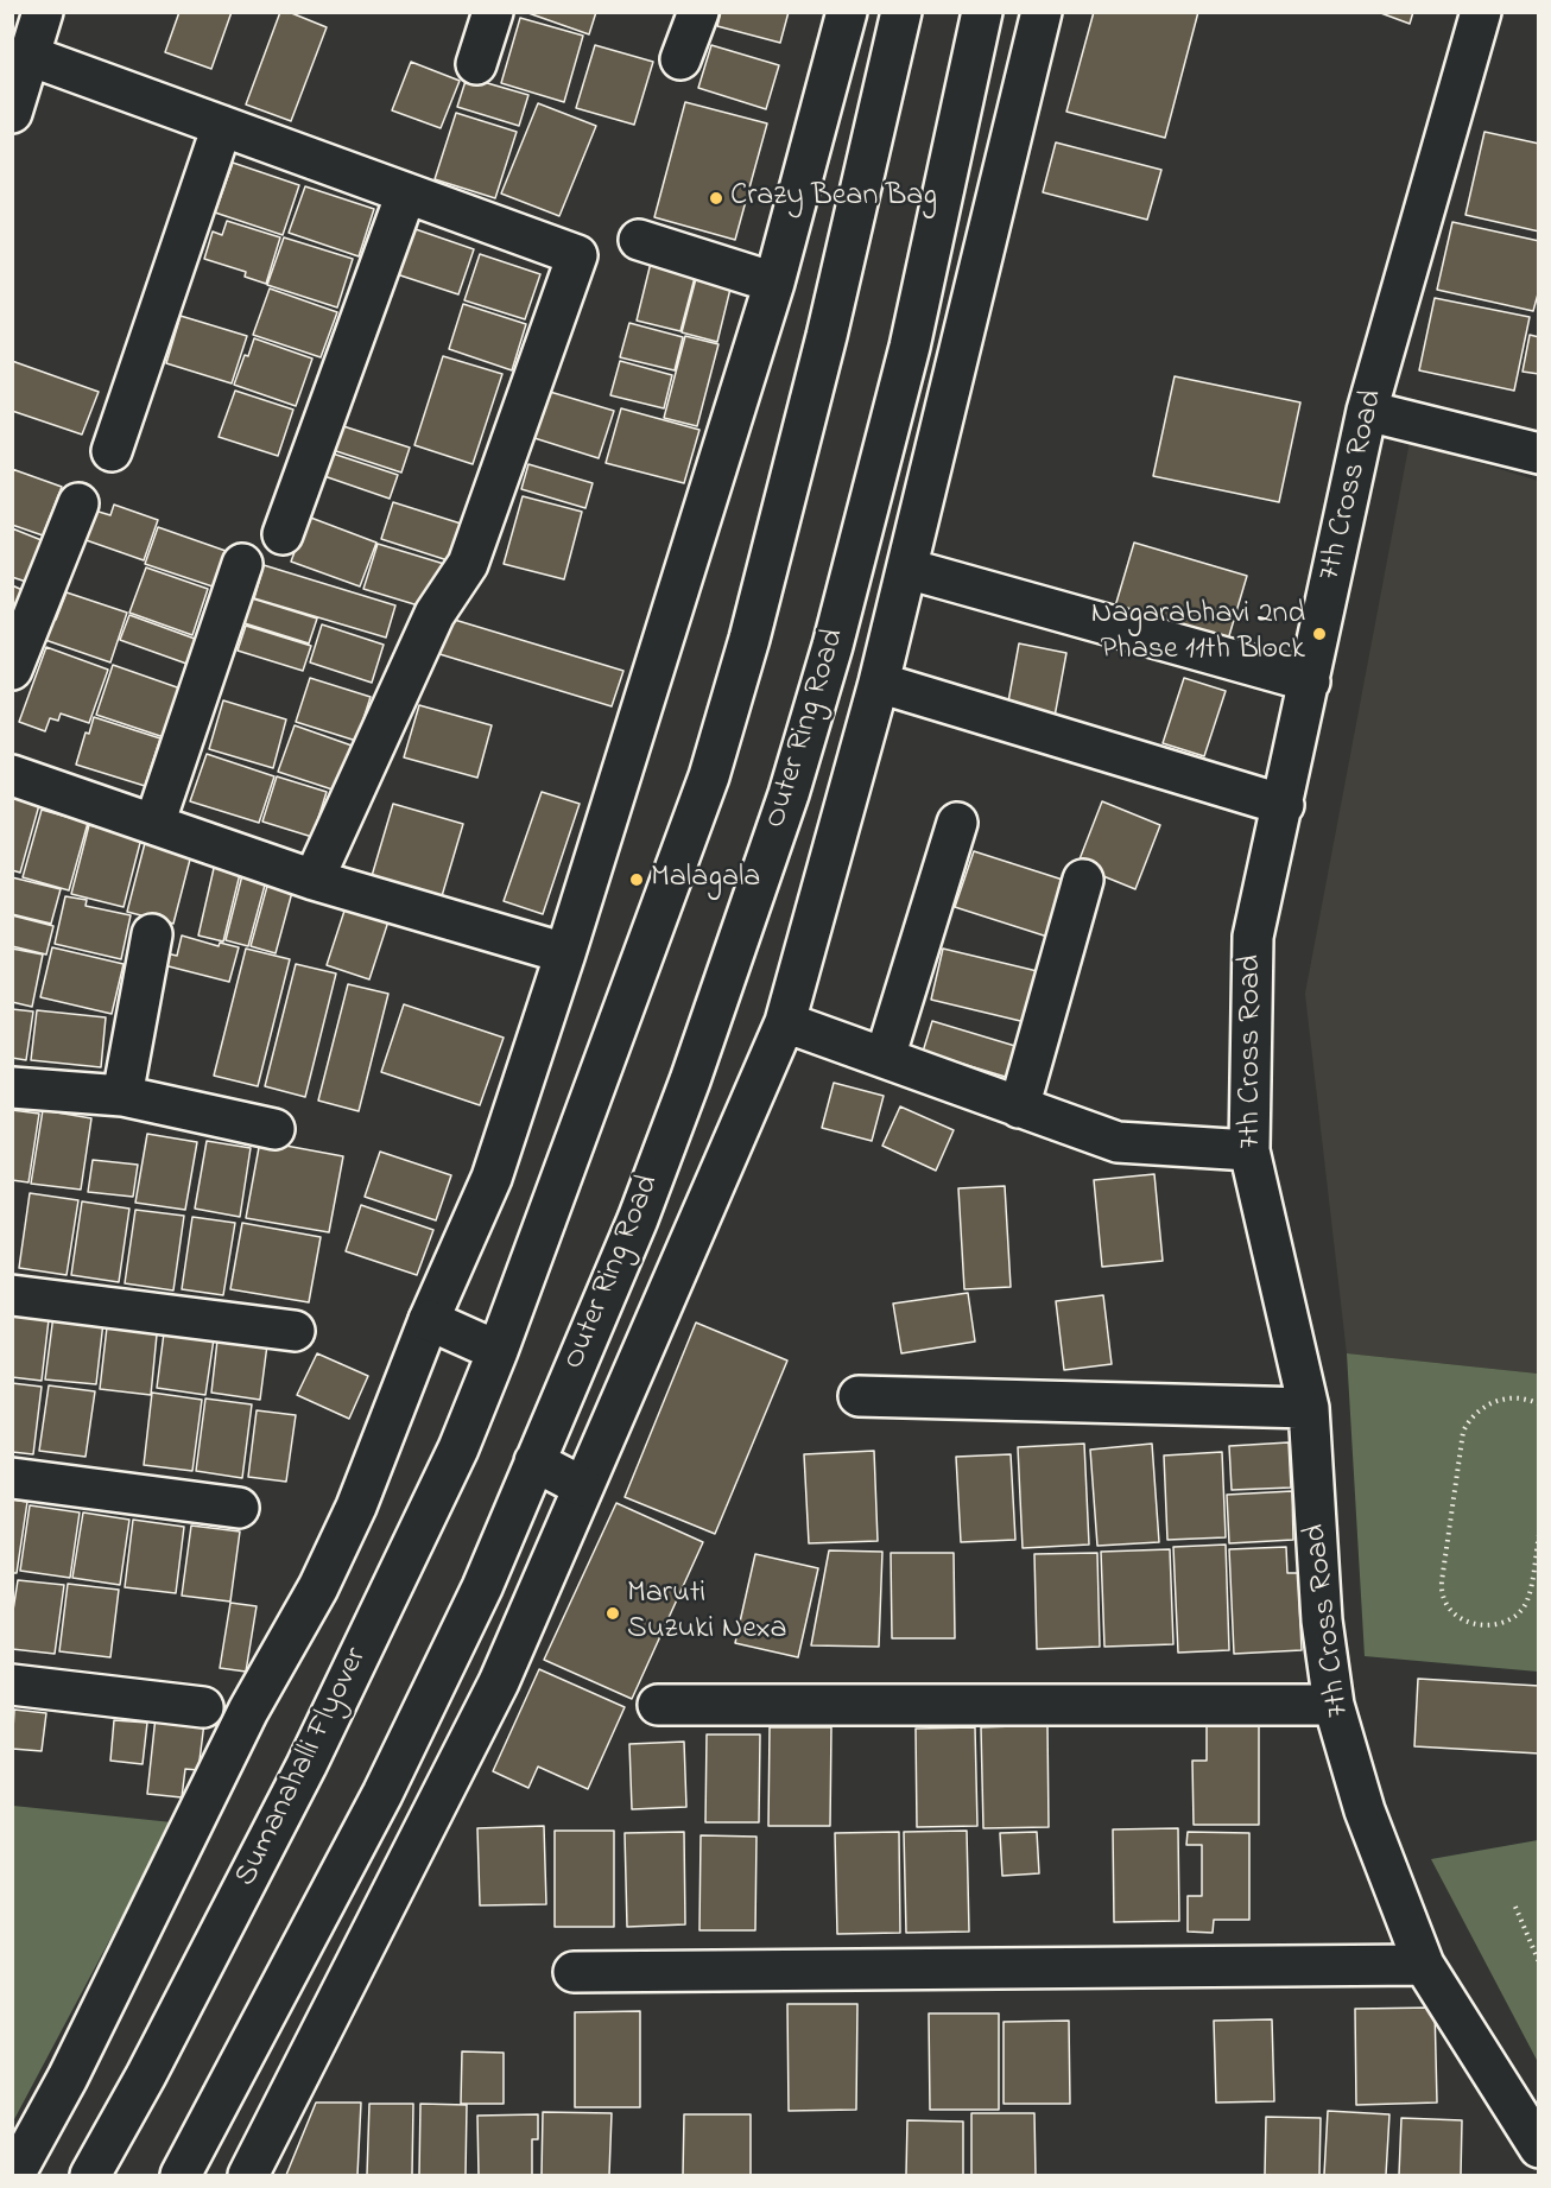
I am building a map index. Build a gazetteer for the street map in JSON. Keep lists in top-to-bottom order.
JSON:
{
  "streets": {
    "main road": ["7th Cross Road", "Outer Ring Road", "Sumanahalli Flyover"]
  },
  "places": [
    "Crazy Bean Bag",
    "Nagarabhavi 2nd Phase 11th Block",
    "Malagala",
    "Maruti Suzuki Nexa"
  ]
}
